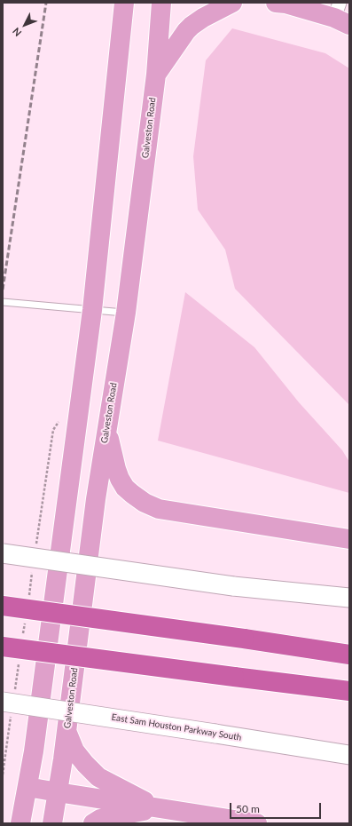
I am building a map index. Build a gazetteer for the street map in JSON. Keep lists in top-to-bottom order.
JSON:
{
  "streets": {
    "main road": ["Galveston Road", "East Sam Houston Parkway South"]
  },
  "scale_bar": "50 m",
  "north": "bottom left"
}
